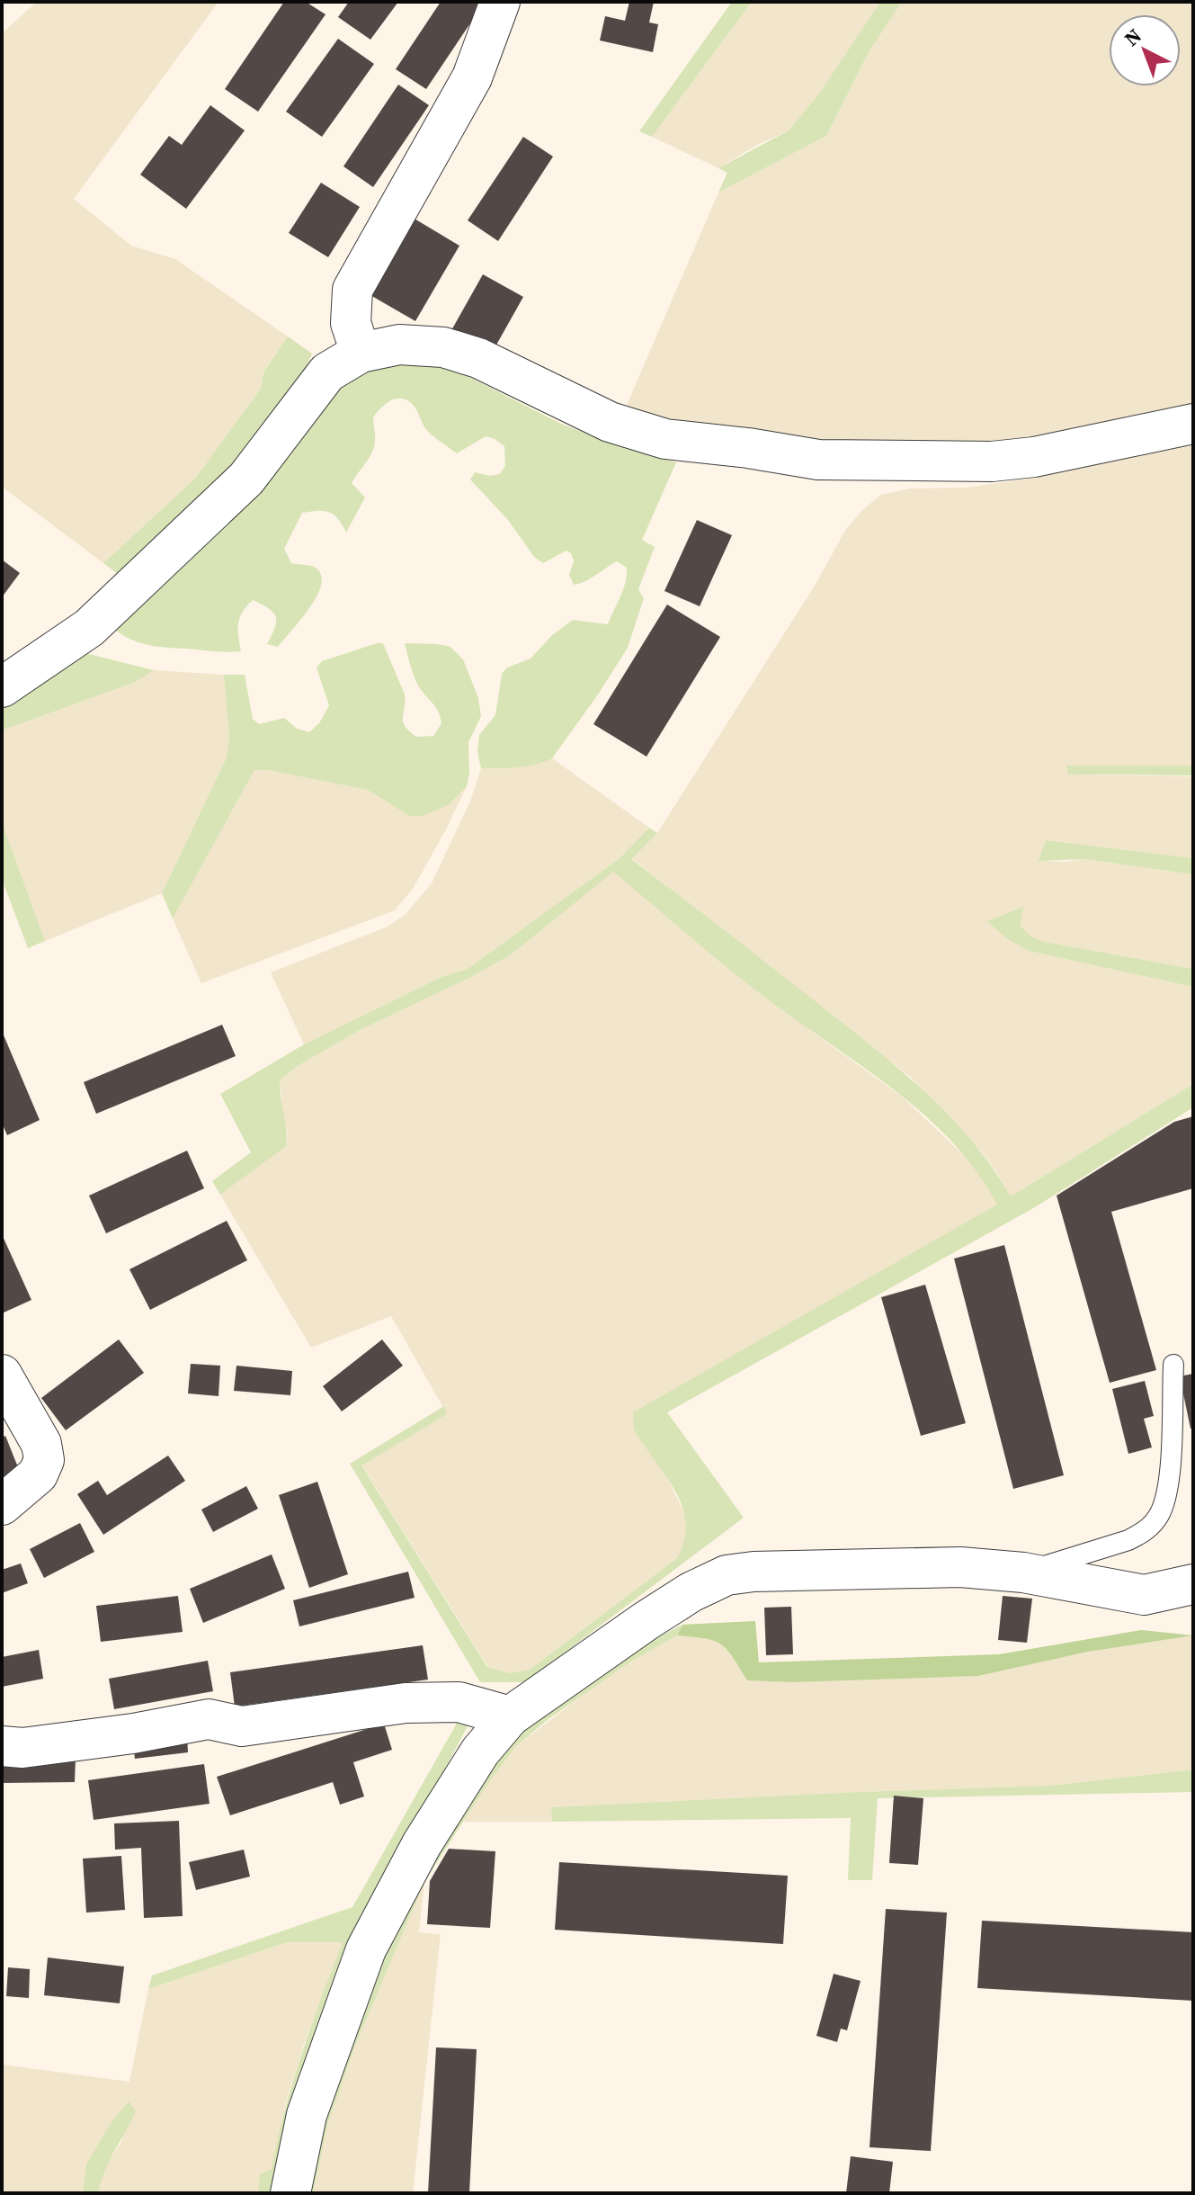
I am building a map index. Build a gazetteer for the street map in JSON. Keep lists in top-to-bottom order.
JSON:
{
  "north": "top left"
}
